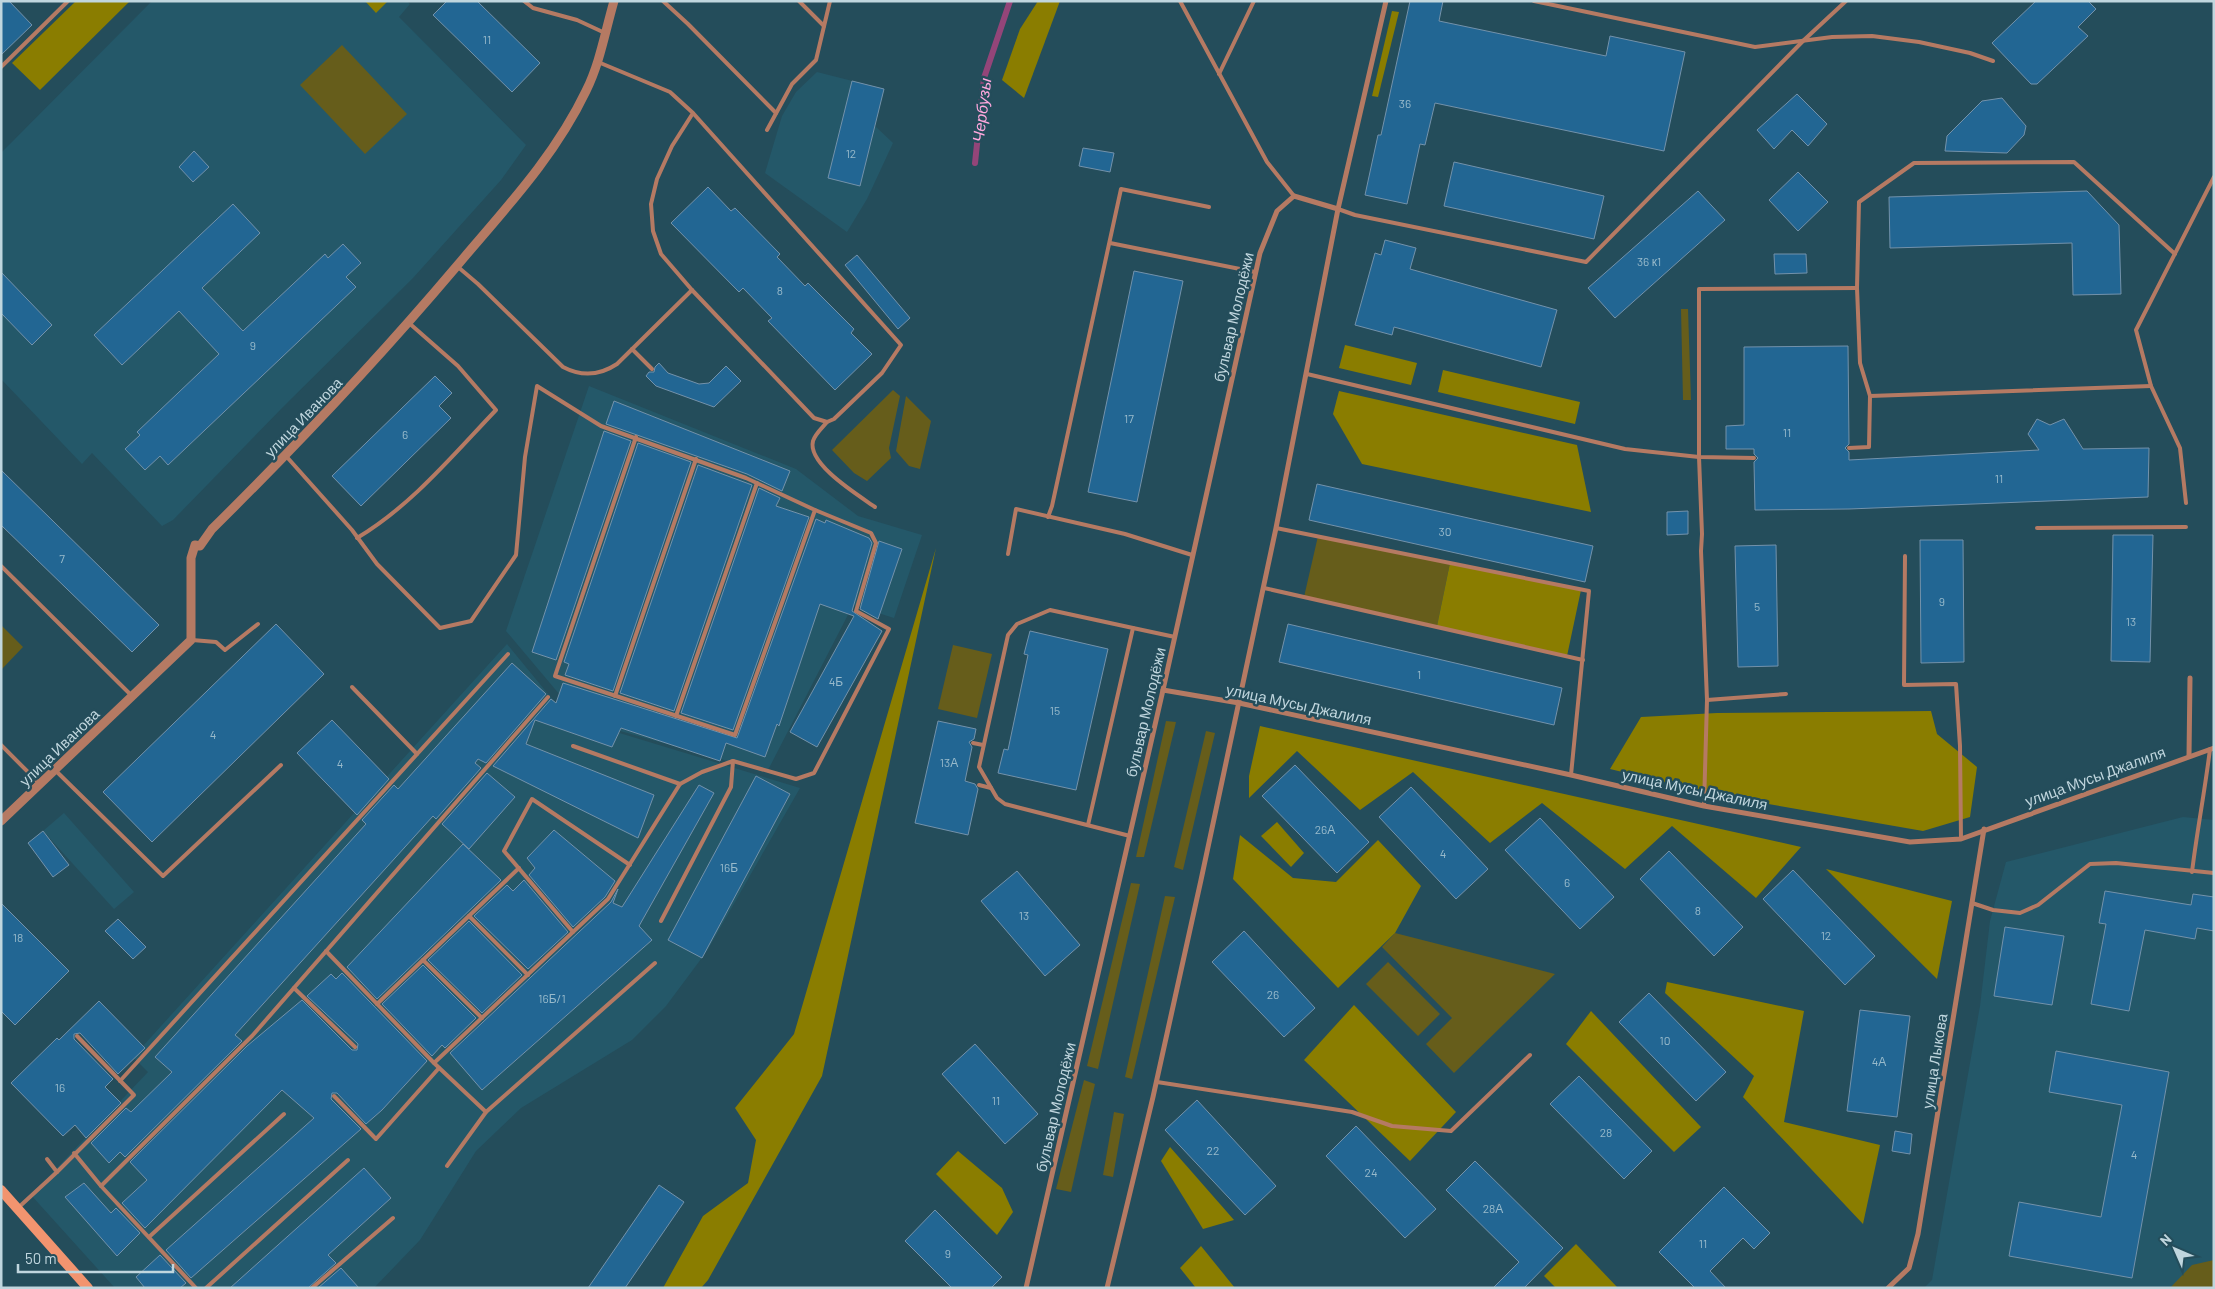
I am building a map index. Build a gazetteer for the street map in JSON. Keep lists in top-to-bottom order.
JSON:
{
  "streets": {
    "street": [
      "бульвар Молодёжи",
      "улица Иванова",
      "улица Мусы Джалиля",
      "улица Лыкова"
    ]
  },
  "crossings": [
    ["бульвар Молодёжи", "улица Мусы Джалиля"],
    ["улица Мусы Джалиля", "улица Лыкова"]
  ],
  "water": ["Чербузы"],
  "house_numbers": [
    "11",
    "36",
    "12",
    "36 к1",
    "8",
    "9",
    "17",
    "11",
    "6",
    "11",
    "30",
    "7",
    "9",
    "5",
    "13",
    "1",
    "4Б",
    "15",
    "4",
    "13А",
    "4",
    "26А",
    "4",
    "16Б",
    "6",
    "8",
    "13",
    "12",
    "18",
    "26",
    "16Б/1",
    "10",
    "4А",
    "16",
    "11",
    "28",
    "22",
    "4",
    "24",
    "28А",
    "11",
    "9"
  ],
  "scale_bar": "50 m",
  "north": "top left"
}
